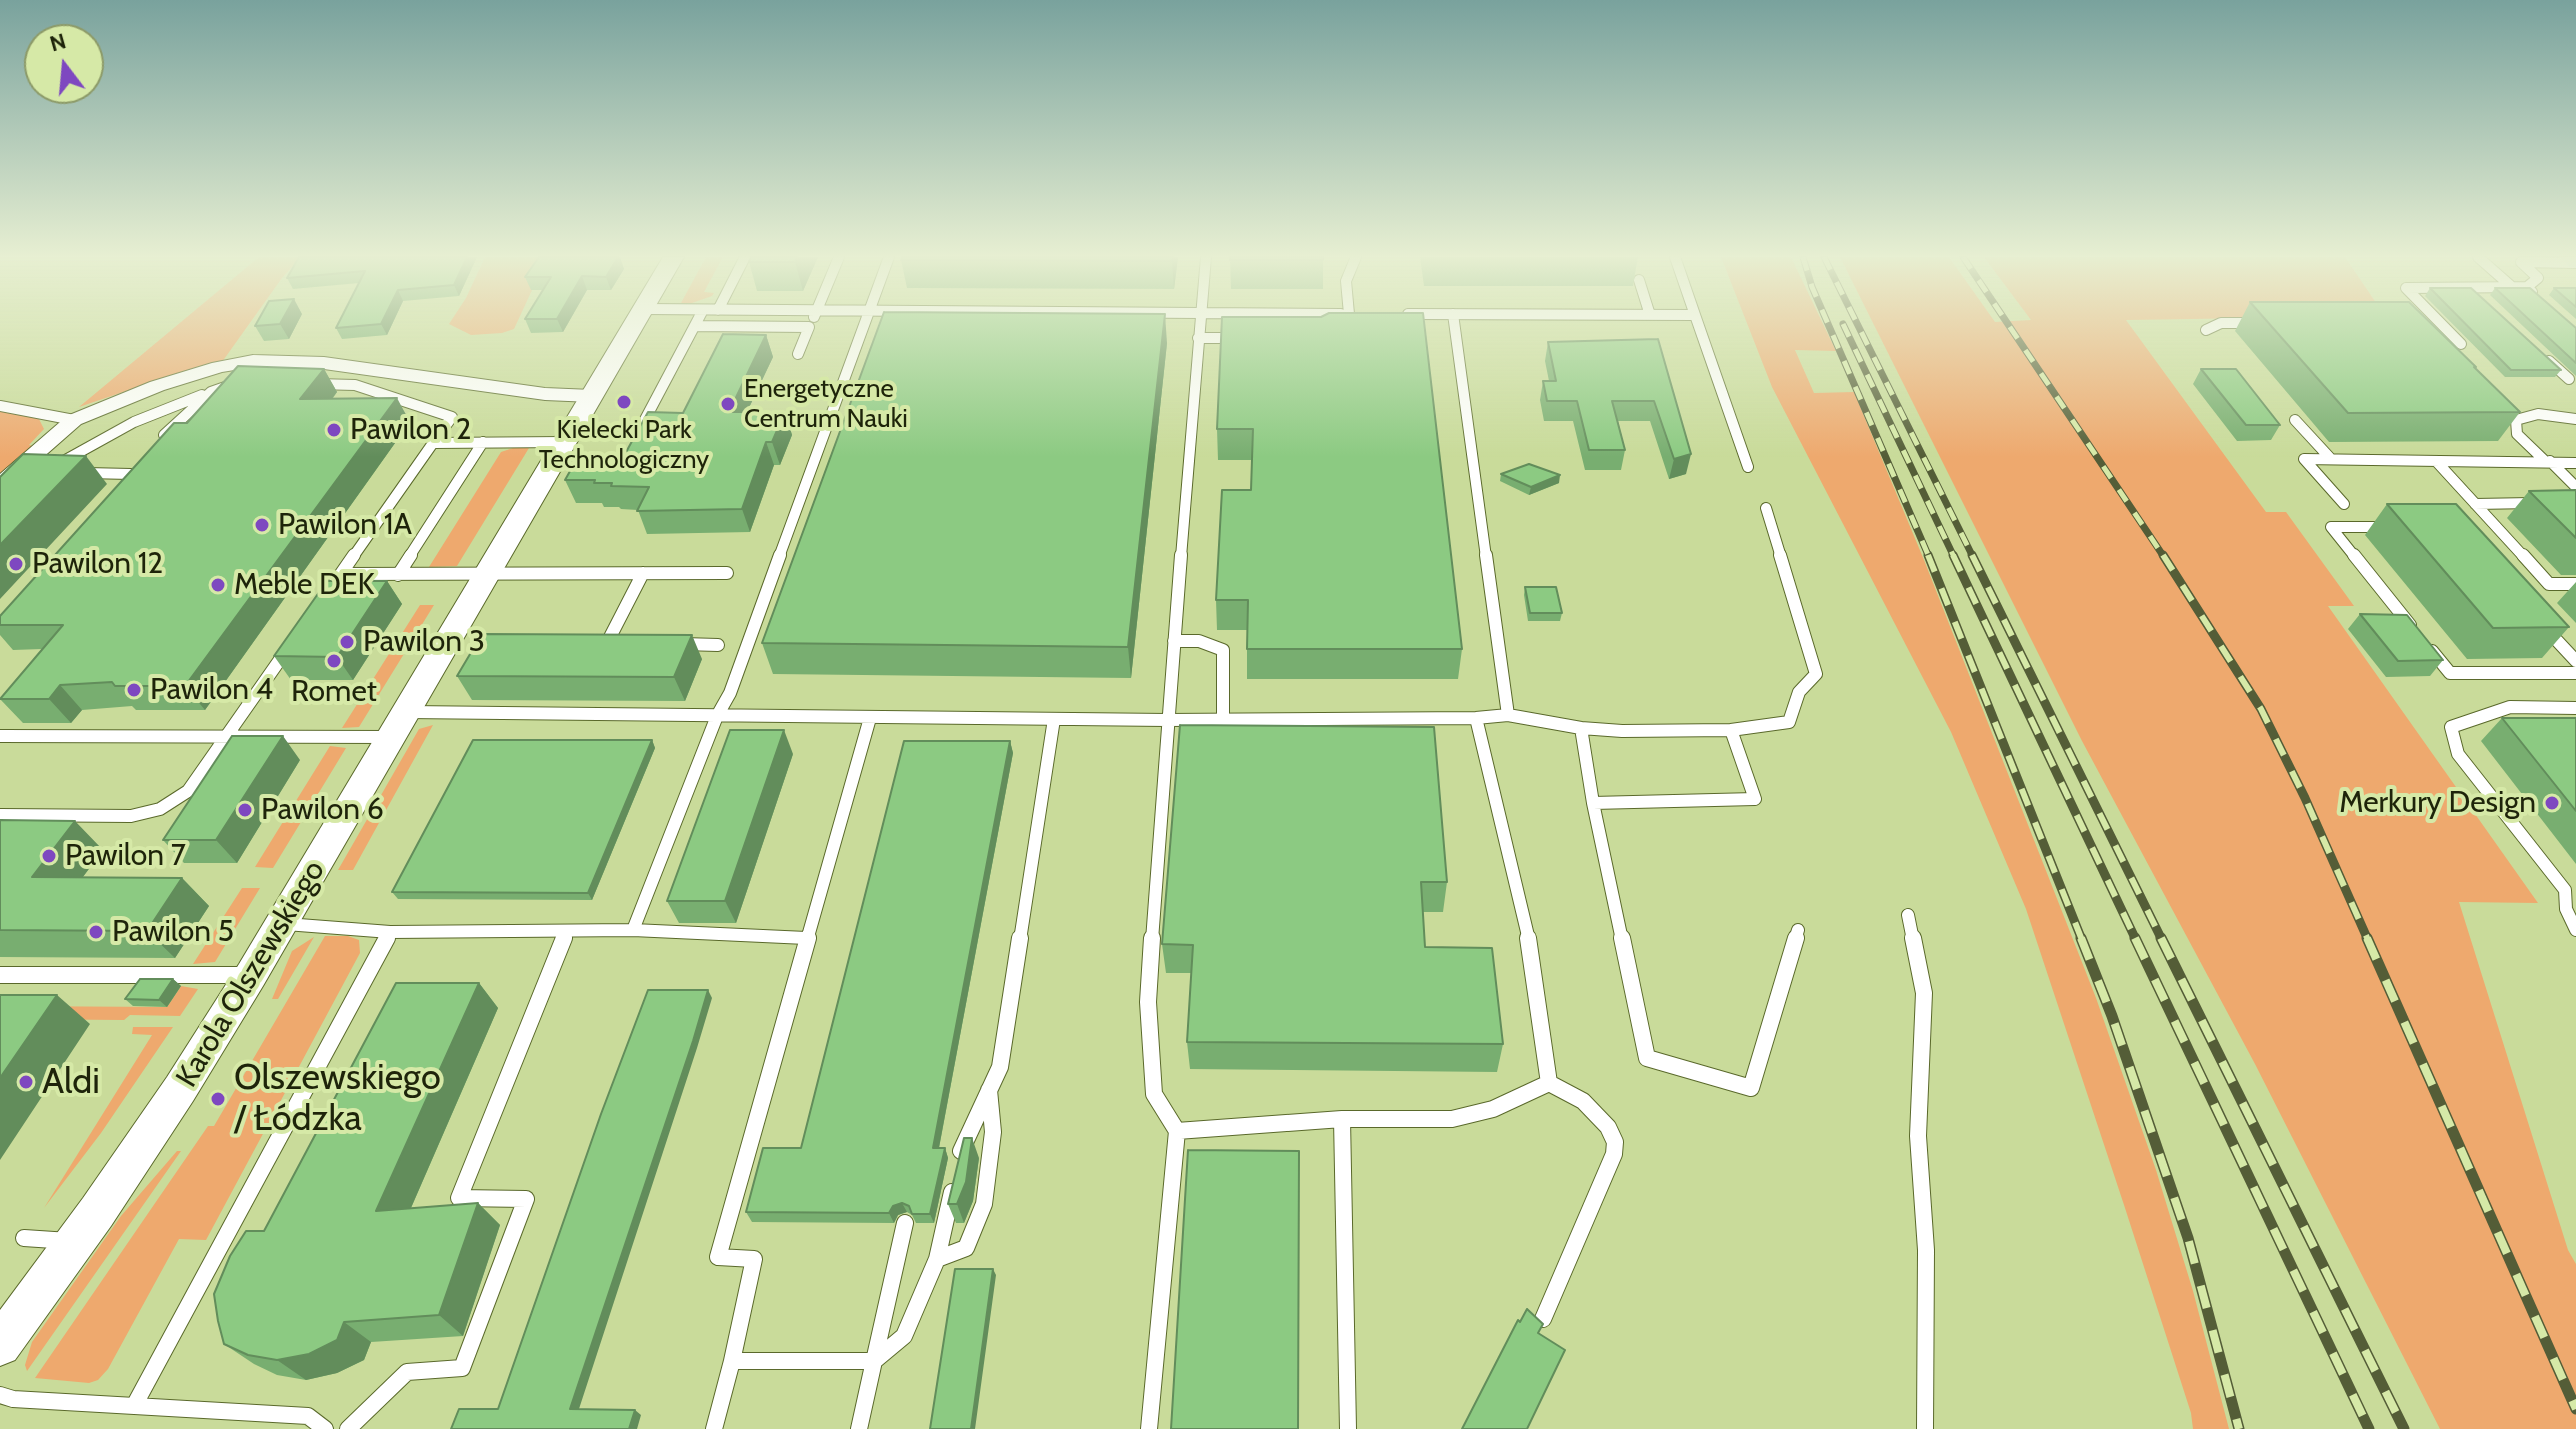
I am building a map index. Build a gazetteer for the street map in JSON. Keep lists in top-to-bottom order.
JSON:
{
  "streets": {
    "street": ["Karola Olszewskiego"]
  },
  "places": [
    "Kielecki Park Technologiczny",
    "Energetyczne Centrum Nauki",
    "Pawilon 2",
    "Pawilon 1A",
    "Pawilon 12",
    "Meble DEK",
    "Pawilon 3",
    "Romet",
    "Pawilon 4",
    "Merkury Design",
    "Pawilon 6",
    "Pawilon 7",
    "Pawilon 5",
    "Aldi",
    "Olszewskiego / Łódzka"
  ],
  "north": "top"
}
